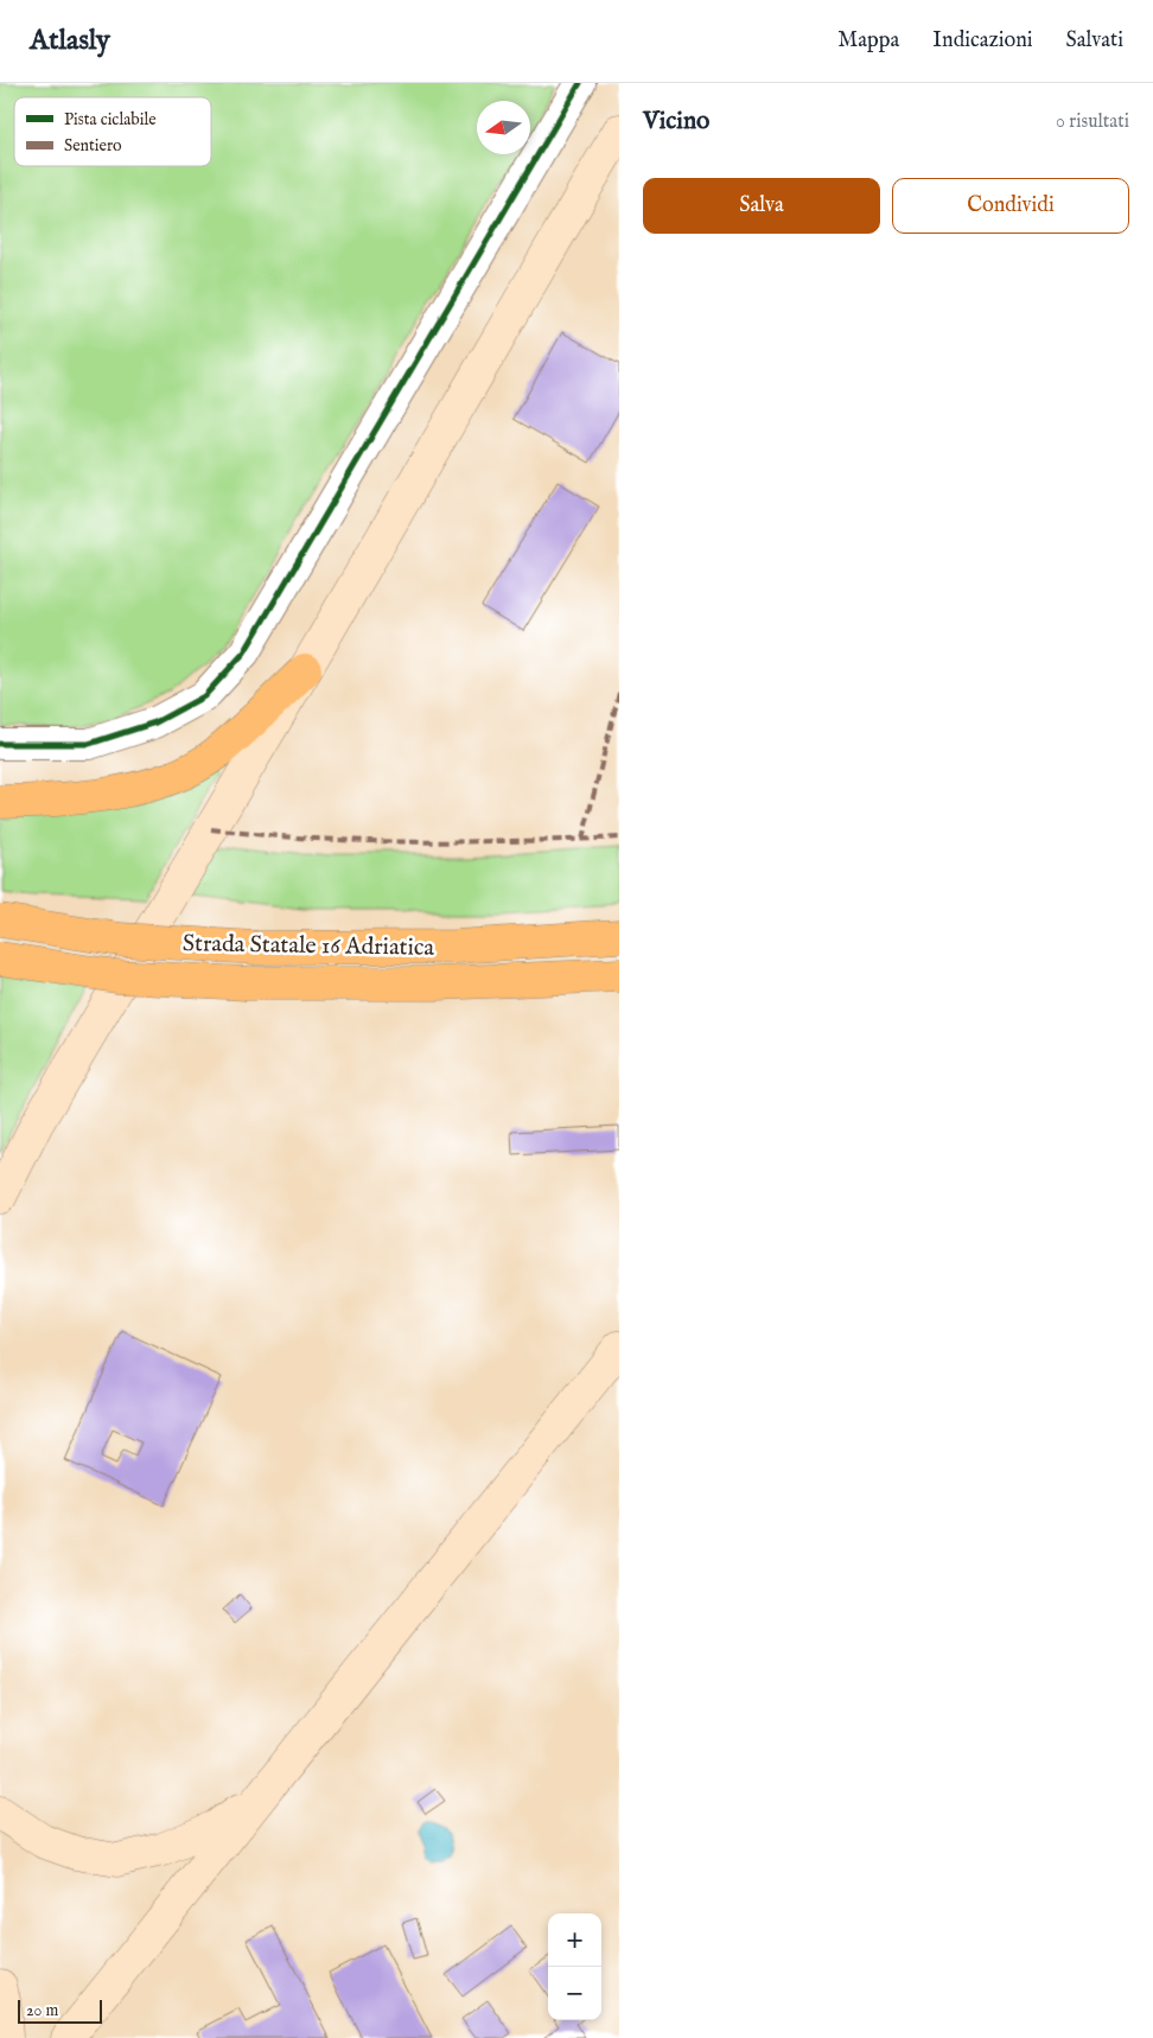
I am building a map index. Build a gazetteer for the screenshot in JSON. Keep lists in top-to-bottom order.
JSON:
{
  "streets": {
    "highway": ["Strada Statale 16 Adriatica"]
  },
  "legend": ["Pista ciclabile", "Sentiero"],
  "scale_bar": "20 m",
  "north": "left",
  "page": {
    "header": "Atlasly",
    "nav": ["Mappa", "Indicazioni", "Salvati"],
    "heading": ["Vicino", "0 risultati"],
    "buttons": ["Salva", "Condividi"],
    "map_buttons": ["+", "−"],
    "scale": "20 m"
  }
}
